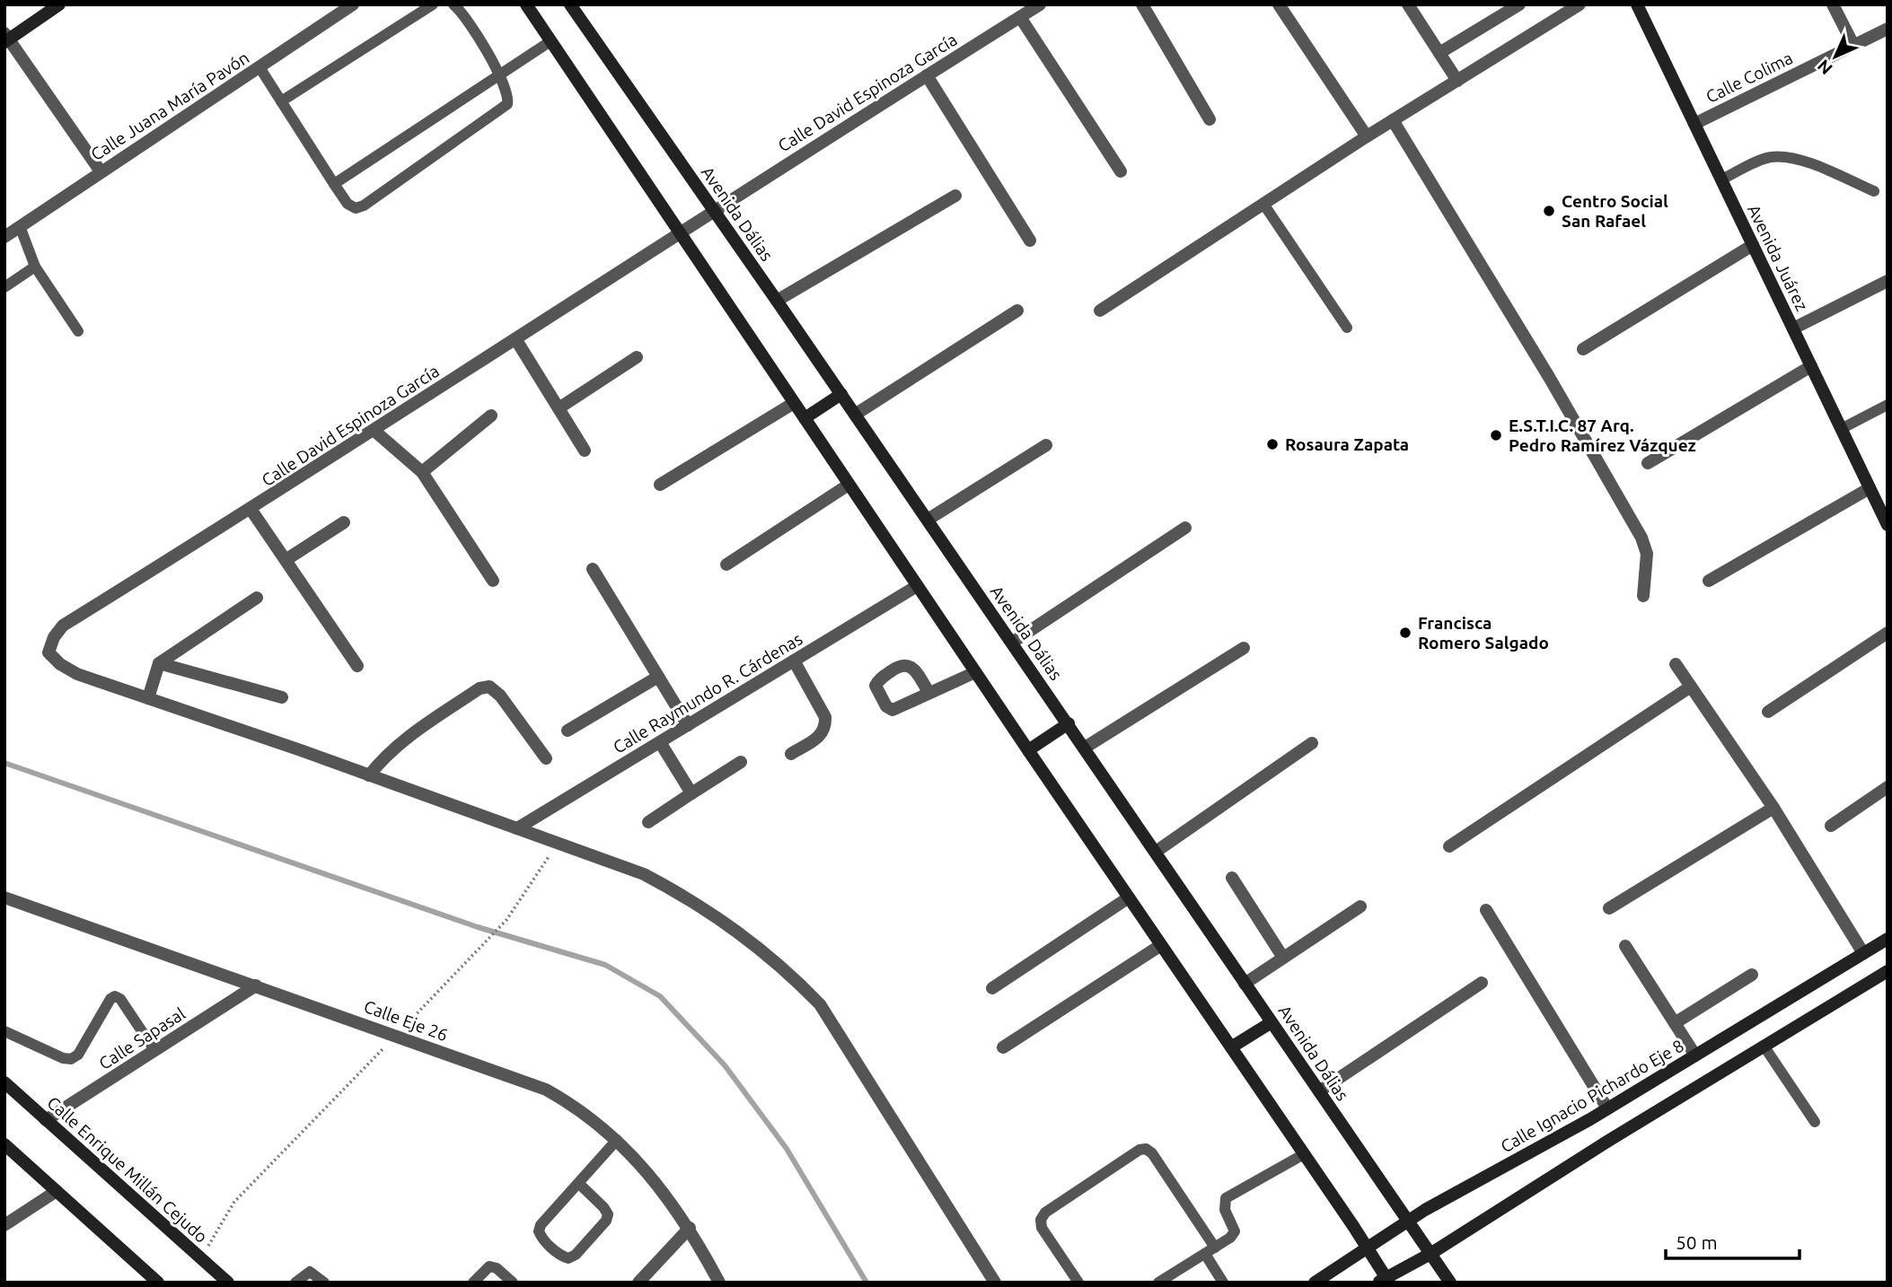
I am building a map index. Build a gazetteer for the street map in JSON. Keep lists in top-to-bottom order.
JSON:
{
  "streets": {
    "main road": [
      "Avenida Dálias",
      "Avenida Juárez",
      "Calle Ignacio Pichardo Eje 8",
      "Calle Enrique Millán Cejudo"
    ],
    "street": [
      "Calle Colima",
      "Calle David Espinoza García",
      "Calle Juana María Pavón",
      "Calle Raymundo R. Cárdenas",
      "Calle Eje 26",
      "Calle Sapasal"
    ]
  },
  "crossings": [
    ["Calle Colima", "Avenida Juárez"],
    ["Calle David Espinoza García", "Avenida Dálias"],
    ["Avenida Dálias", "Calle Ignacio Pichardo Eje 8"],
    ["Calle Eje 26", "Calle Sapasal"],
    ["Calle Sapasal", "Calle Enrique Millán Cejudo"]
  ],
  "places": [
    "Centro Social San Rafael",
    "E.S.T.I.C. 87 Arq. Pedro Ramírez Vázquez",
    "Rosaura Zapata",
    "Francisca Romero Salgado"
  ],
  "scale_bar": "50 m",
  "north": "bottom left"
}
